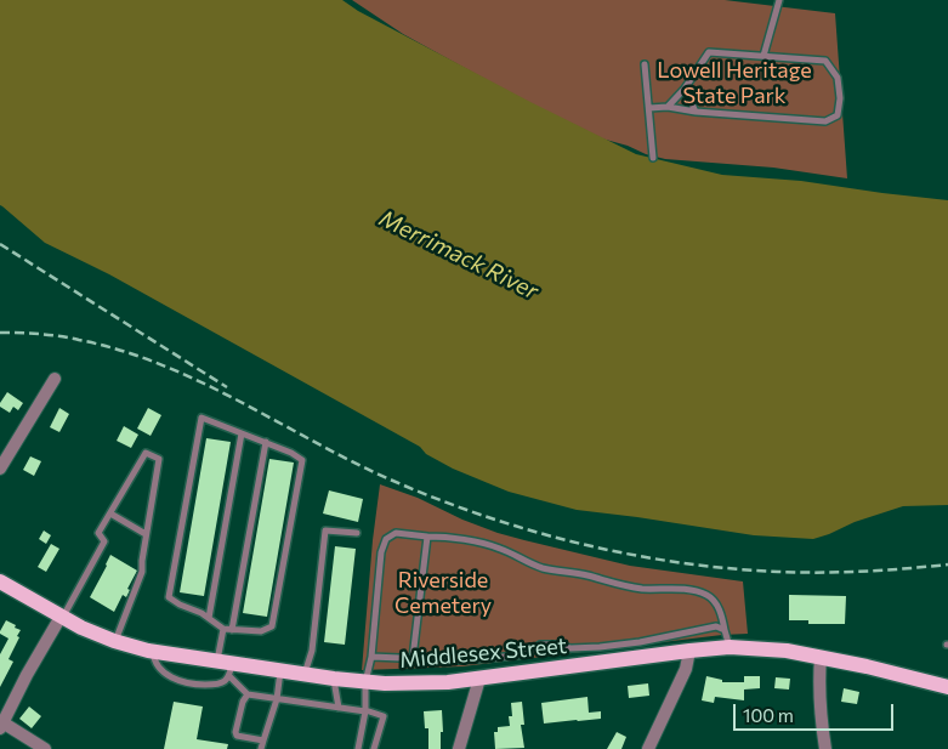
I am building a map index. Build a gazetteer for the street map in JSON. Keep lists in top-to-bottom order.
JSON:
{
  "streets": {
    "main road": ["Middlesex Street"]
  },
  "water": ["Merrimack River"],
  "parks": ["Lowell Heritage State Park", "Riverside Cemetery"],
  "scale_bar": "100 m"
}
